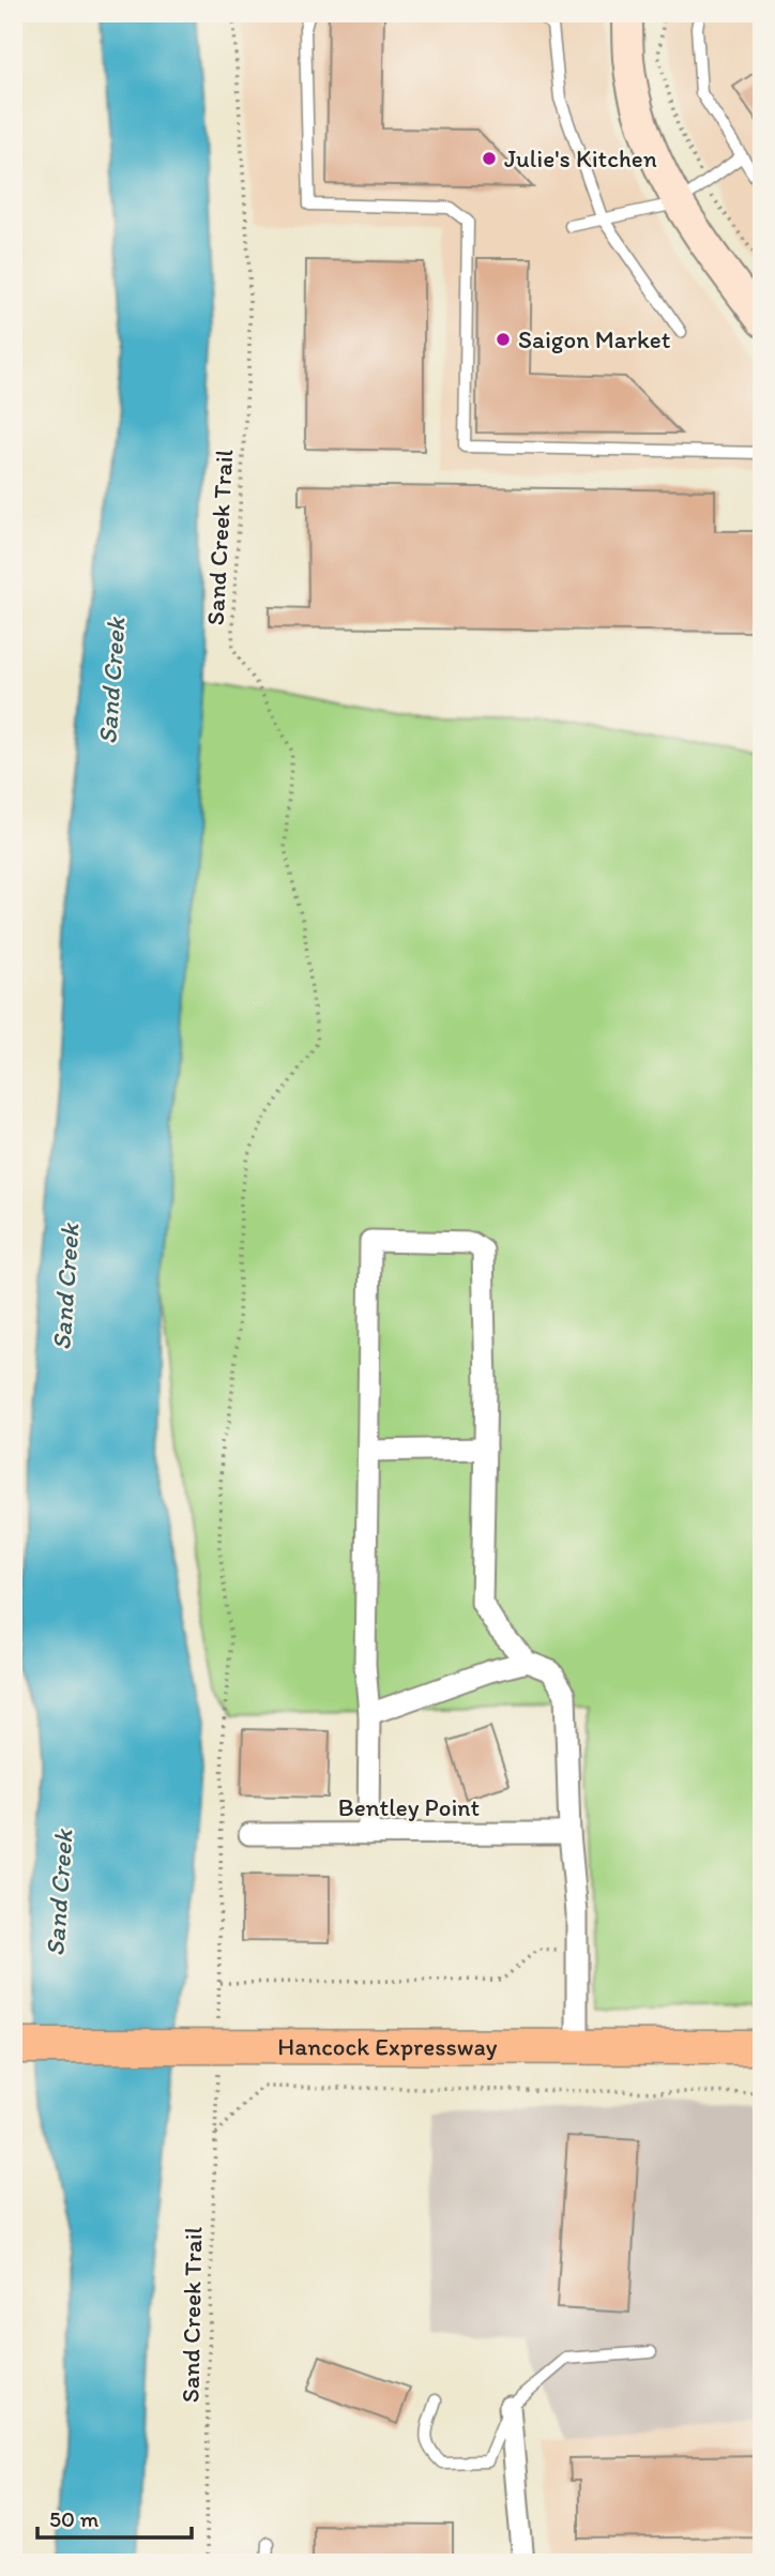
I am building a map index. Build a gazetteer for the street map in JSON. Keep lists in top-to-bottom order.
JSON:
{
  "streets": {
    "main road": ["Hancock Expressway"],
    "street": ["Bentley Point"],
    "path": ["Sand Creek Trail"]
  },
  "crossings": [
    ["Sand Creek Trail", "Hancock Expressway"]
  ],
  "water": ["Sand Creek"],
  "places": ["Julie's Kitchen", "Saigon Market"],
  "scale_bar": "50 m"
}
